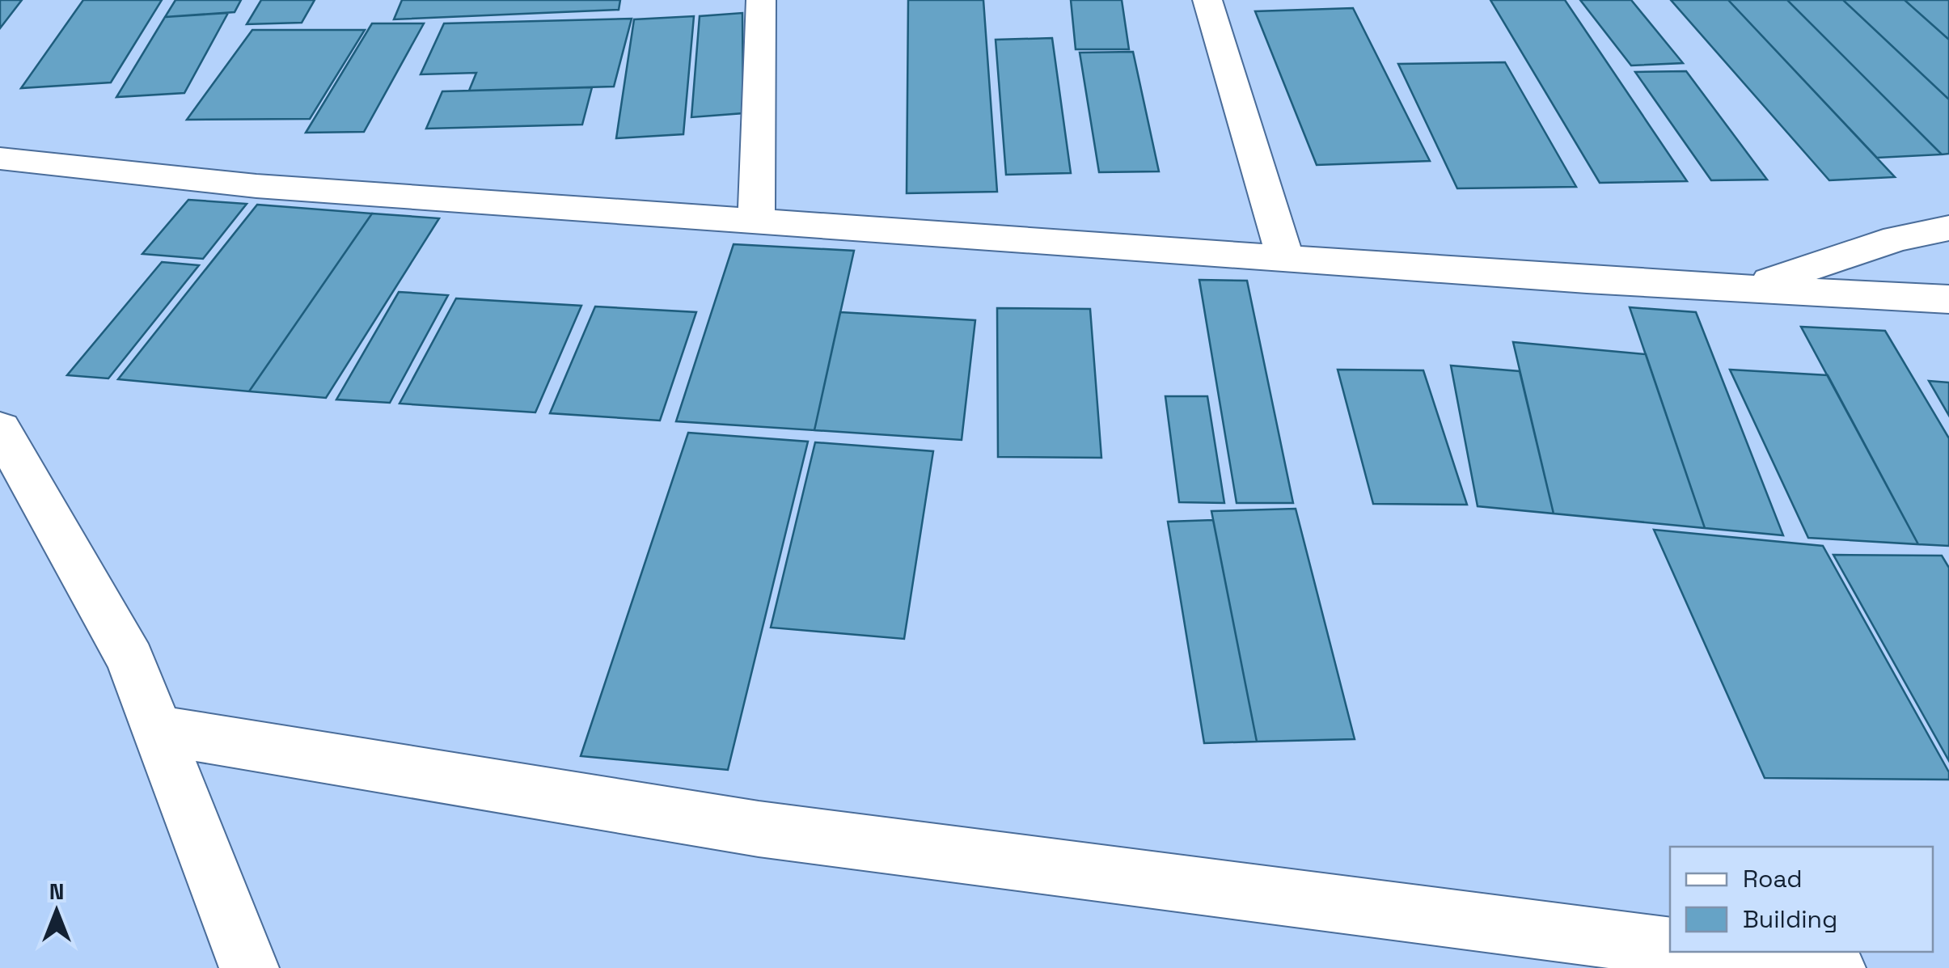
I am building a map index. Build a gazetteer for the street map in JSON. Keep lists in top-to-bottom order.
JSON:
{
  "legend": ["Road", "Building"],
  "north": "top"
}
